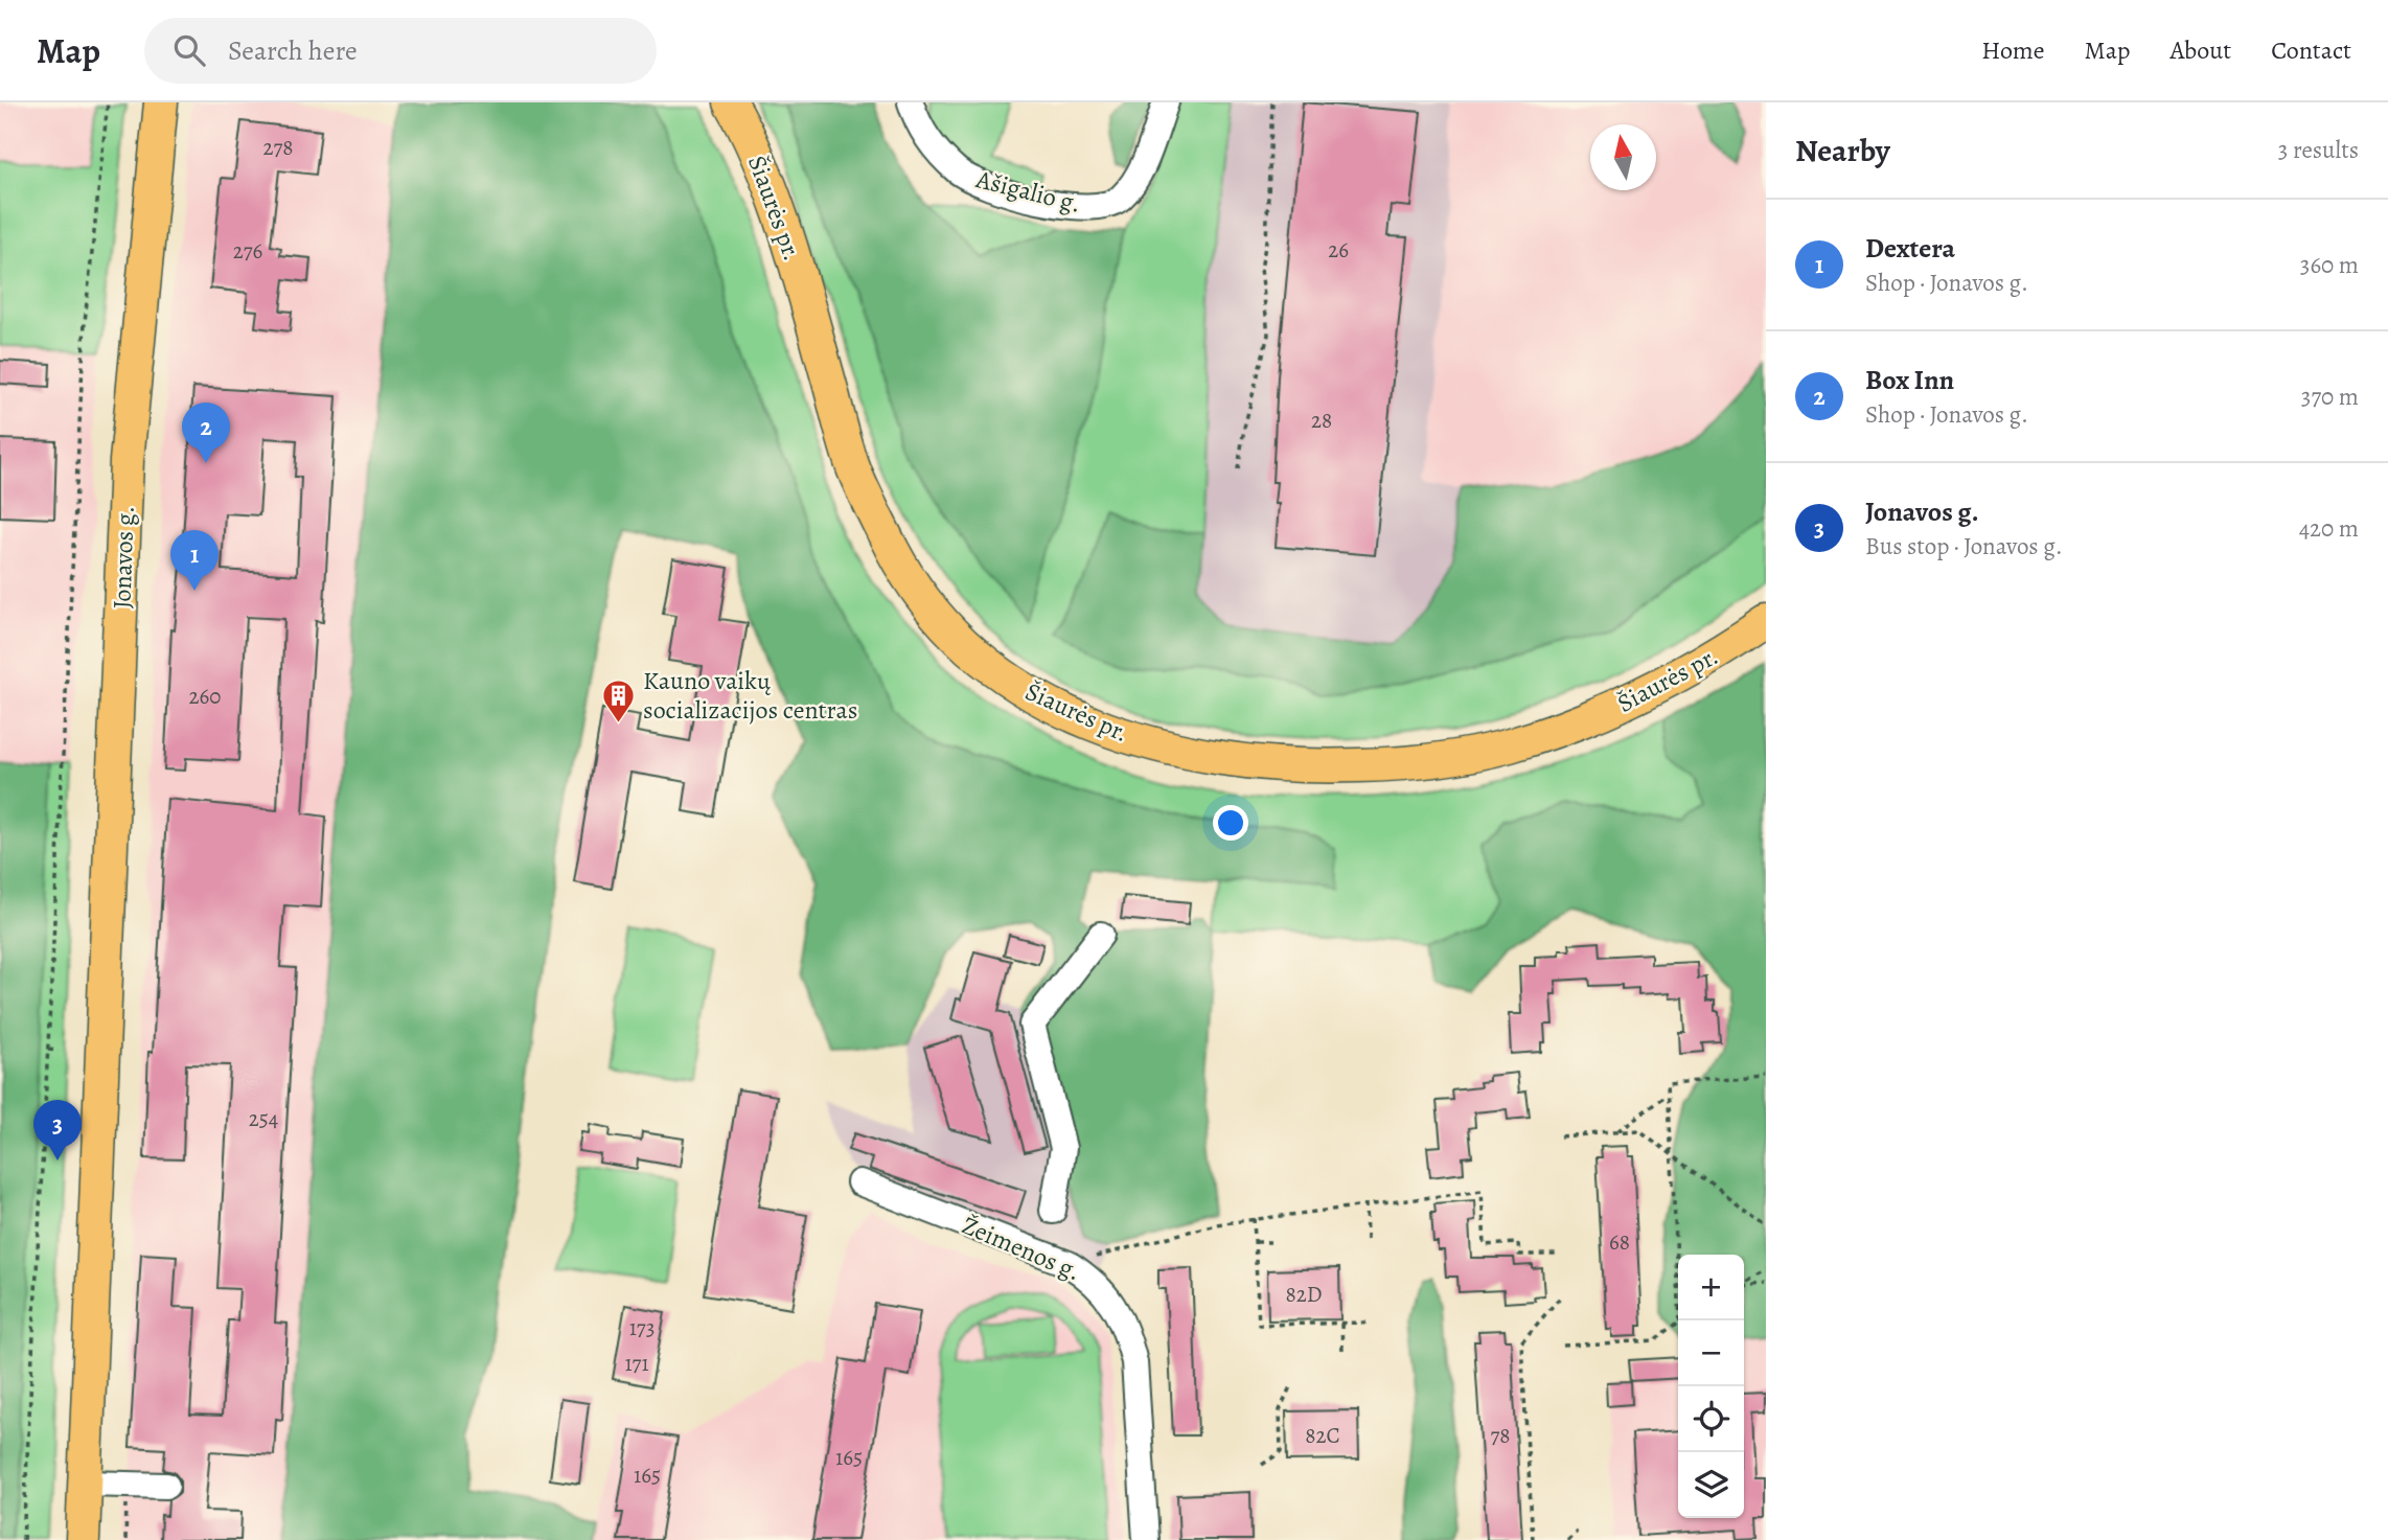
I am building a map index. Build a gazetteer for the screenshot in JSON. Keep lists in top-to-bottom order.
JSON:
{
  "streets": {
    "main road": ["Šiaurės pr.", "Jonavos g."],
    "street": ["Ašigalio g.", "Žeimenos g."]
  },
  "places": {
    "building": ["Kauno vaikų socializacijos centras"]
  },
  "house_numbers": [
    "278",
    "26",
    "276",
    "28",
    "260",
    "254",
    "68",
    "82D",
    "173",
    "171",
    "82C",
    "78",
    "165",
    "165"
  ],
  "north": "top",
  "page": {
    "header": "Map",
    "search": "Search here",
    "nav": [
      "Home",
      "Map",
      "About",
      "Contact"
    ],
    "heading": ["Nearby", "3 results"],
    "list": [
      {
        "mark": "1",
        "name": "Dextera",
        "note": "Shop · Jonavos g.",
        "value": "360 m"
      },
      {
        "mark": "2",
        "name": "Box Inn",
        "note": "Shop · Jonavos g.",
        "value": "370 m"
      },
      {
        "mark": "3",
        "name": "Jonavos g.",
        "note": "Bus stop · Jonavos g.",
        "value": "420 m"
      }
    ],
    "pins": ["2", "1", "3"],
    "map_buttons": ["+", "−"]
  }
}
